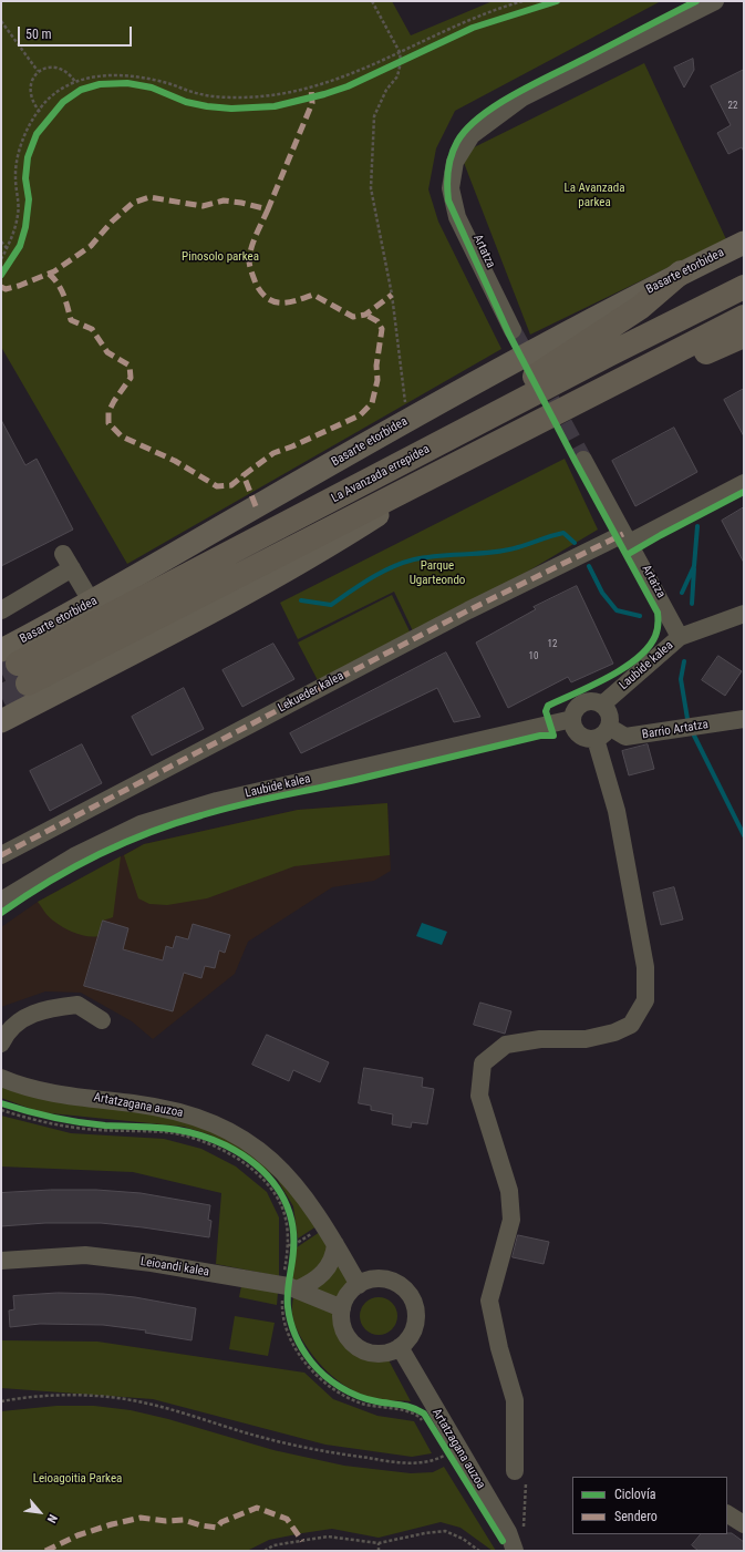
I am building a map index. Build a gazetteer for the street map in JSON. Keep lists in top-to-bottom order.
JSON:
{
  "streets": {
    "highway": ["La Avanzada errepidea"],
    "main road": ["Basarte etorbidea"],
    "street": [
      "Laubide kalea",
      "Lekueder kalea",
      "Barrio Artatza",
      "Artatzagana auzoa",
      "Leioandi kalea"
    ],
    "cycle path": ["Artatza"]
  },
  "crossings": [
    ["Basarte etorbidea", "La Avanzada errepidea"],
    ["Laubide kalea", "Barrio Artatza"],
    ["Artatzagana auzoa", "Leioandi kalea"]
  ],
  "parks": [
    "La Avanzada parkea",
    "Pinosolo parkea",
    "Parque Ugarteondo",
    "Leioagoitia Parkea"
  ],
  "house_numbers": ["22", "12", "10"],
  "legend": ["Ciclovía", "Sendero"],
  "scale_bar": "50 m",
  "north": "bottom right"
}
